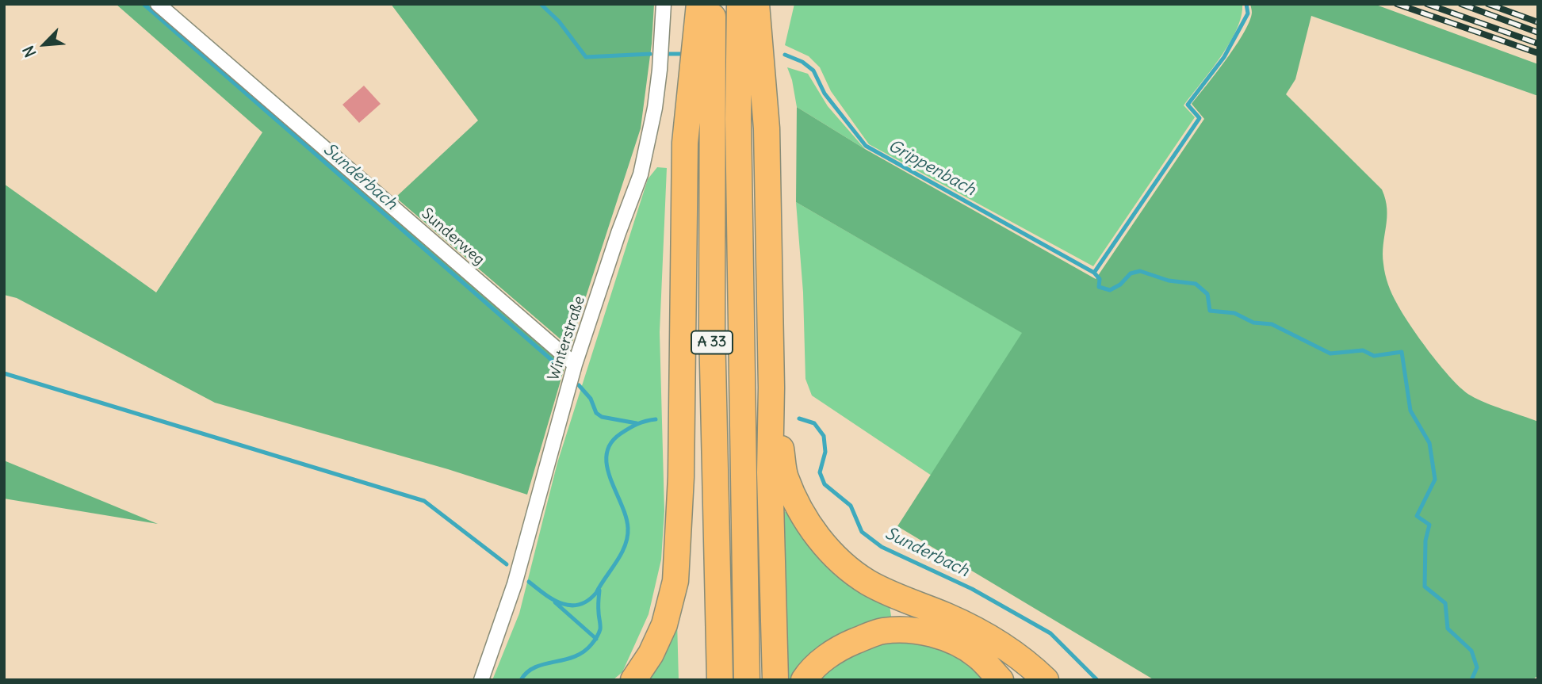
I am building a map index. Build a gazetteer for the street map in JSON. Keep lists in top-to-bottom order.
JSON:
{
  "streets": {
    "highway": ["A 33"],
    "street": ["Sunderweg", "Winterstraße"]
  },
  "crossings": [
    ["Sunderweg", "Winterstraße"]
  ],
  "water": ["Grippenbach", "Sunderbach"],
  "north": "bottom left"
}
